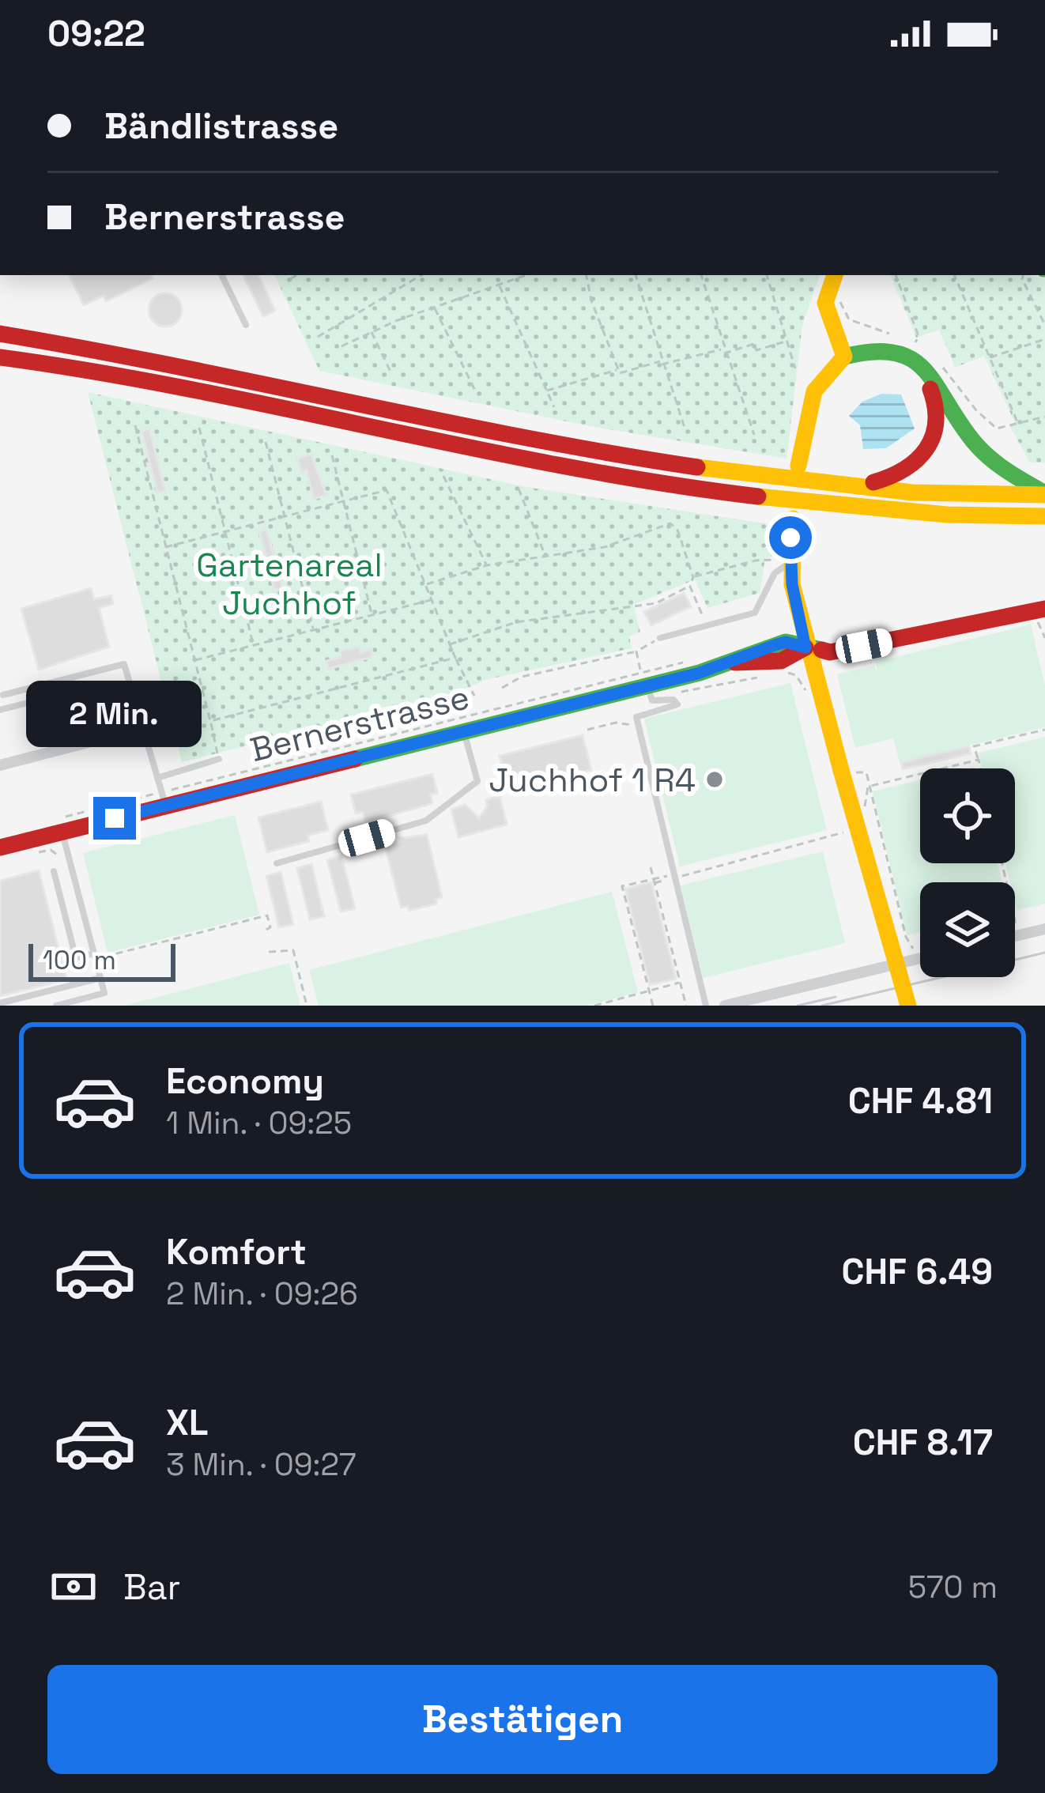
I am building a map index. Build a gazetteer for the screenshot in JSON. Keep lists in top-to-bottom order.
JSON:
{
  "streets": {
    "main road": ["Bernerstrasse"]
  },
  "parks": ["Gartenareal Juchhof"],
  "places": ["Juchhof 1 R4"],
  "scale_bar": "100 m",
  "page": {
    "status": "09:22",
    "banner": ["Bändlistrasse", "Bernerstrasse"],
    "bubble": "2 Min.",
    "scale": "100 m",
    "list": [
      {
        "name": "Economy",
        "note": "1 Min. · 09:25",
        "value": "CHF 4.81"
      },
      {
        "name": "Komfort",
        "note": "2 Min. · 09:26",
        "value": "CHF 6.49"
      },
      {
        "name": "XL",
        "note": "3 Min. · 09:27",
        "value": "CHF 8.17"
      }
    ],
    "pay": ["Bar", "570 m"],
    "buttons": "Bestätigen"
  }
}
